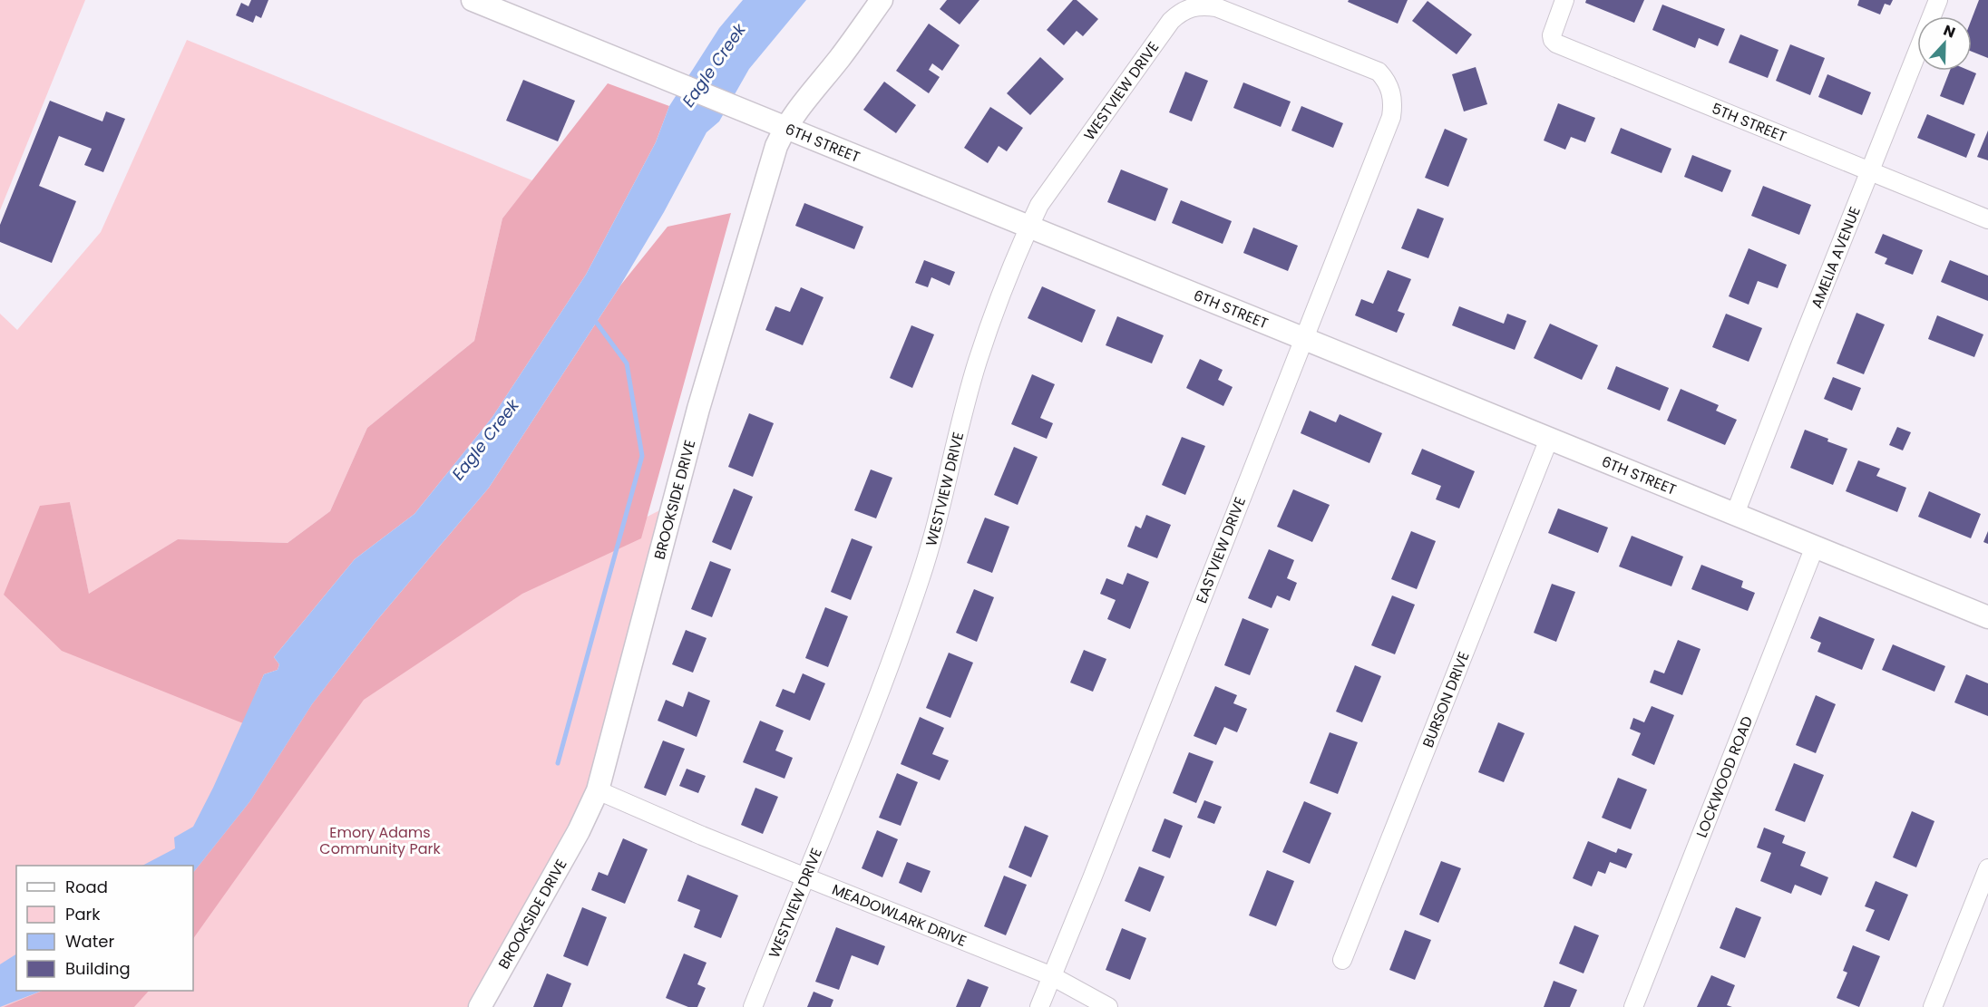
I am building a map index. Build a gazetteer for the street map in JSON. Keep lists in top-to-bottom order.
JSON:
{
  "streets": {
    "street": [
      "WESTVIEW DRIVE",
      "5TH STREET",
      "6TH STREET",
      "AMELIA AVENUE",
      "BROOKSIDE DRIVE",
      "EASTVIEW DRIVE",
      "BURSON DRIVE",
      "LOCKWOOD ROAD",
      "MEADOWLARK DRIVE"
    ]
  },
  "crossings": [
    ["WESTVIEW DRIVE", "6TH STREET"],
    ["WESTVIEW DRIVE", "EASTVIEW DRIVE"],
    ["WESTVIEW DRIVE", "MEADOWLARK DRIVE"],
    ["5TH STREET", "AMELIA AVENUE"],
    ["6TH STREET", "AMELIA AVENUE"],
    ["6TH STREET", "BROOKSIDE DRIVE"],
    ["6TH STREET", "EASTVIEW DRIVE"],
    ["6TH STREET", "BURSON DRIVE"],
    ["6TH STREET", "LOCKWOOD ROAD"],
    ["BROOKSIDE DRIVE", "MEADOWLARK DRIVE"],
    ["EASTVIEW DRIVE", "MEADOWLARK DRIVE"]
  ],
  "water": ["Eagle Creek"],
  "parks": ["Emory Adams Community Park"],
  "legend": [
    "Road",
    "Park",
    "Water",
    "Building"
  ],
  "north": "top"
}
